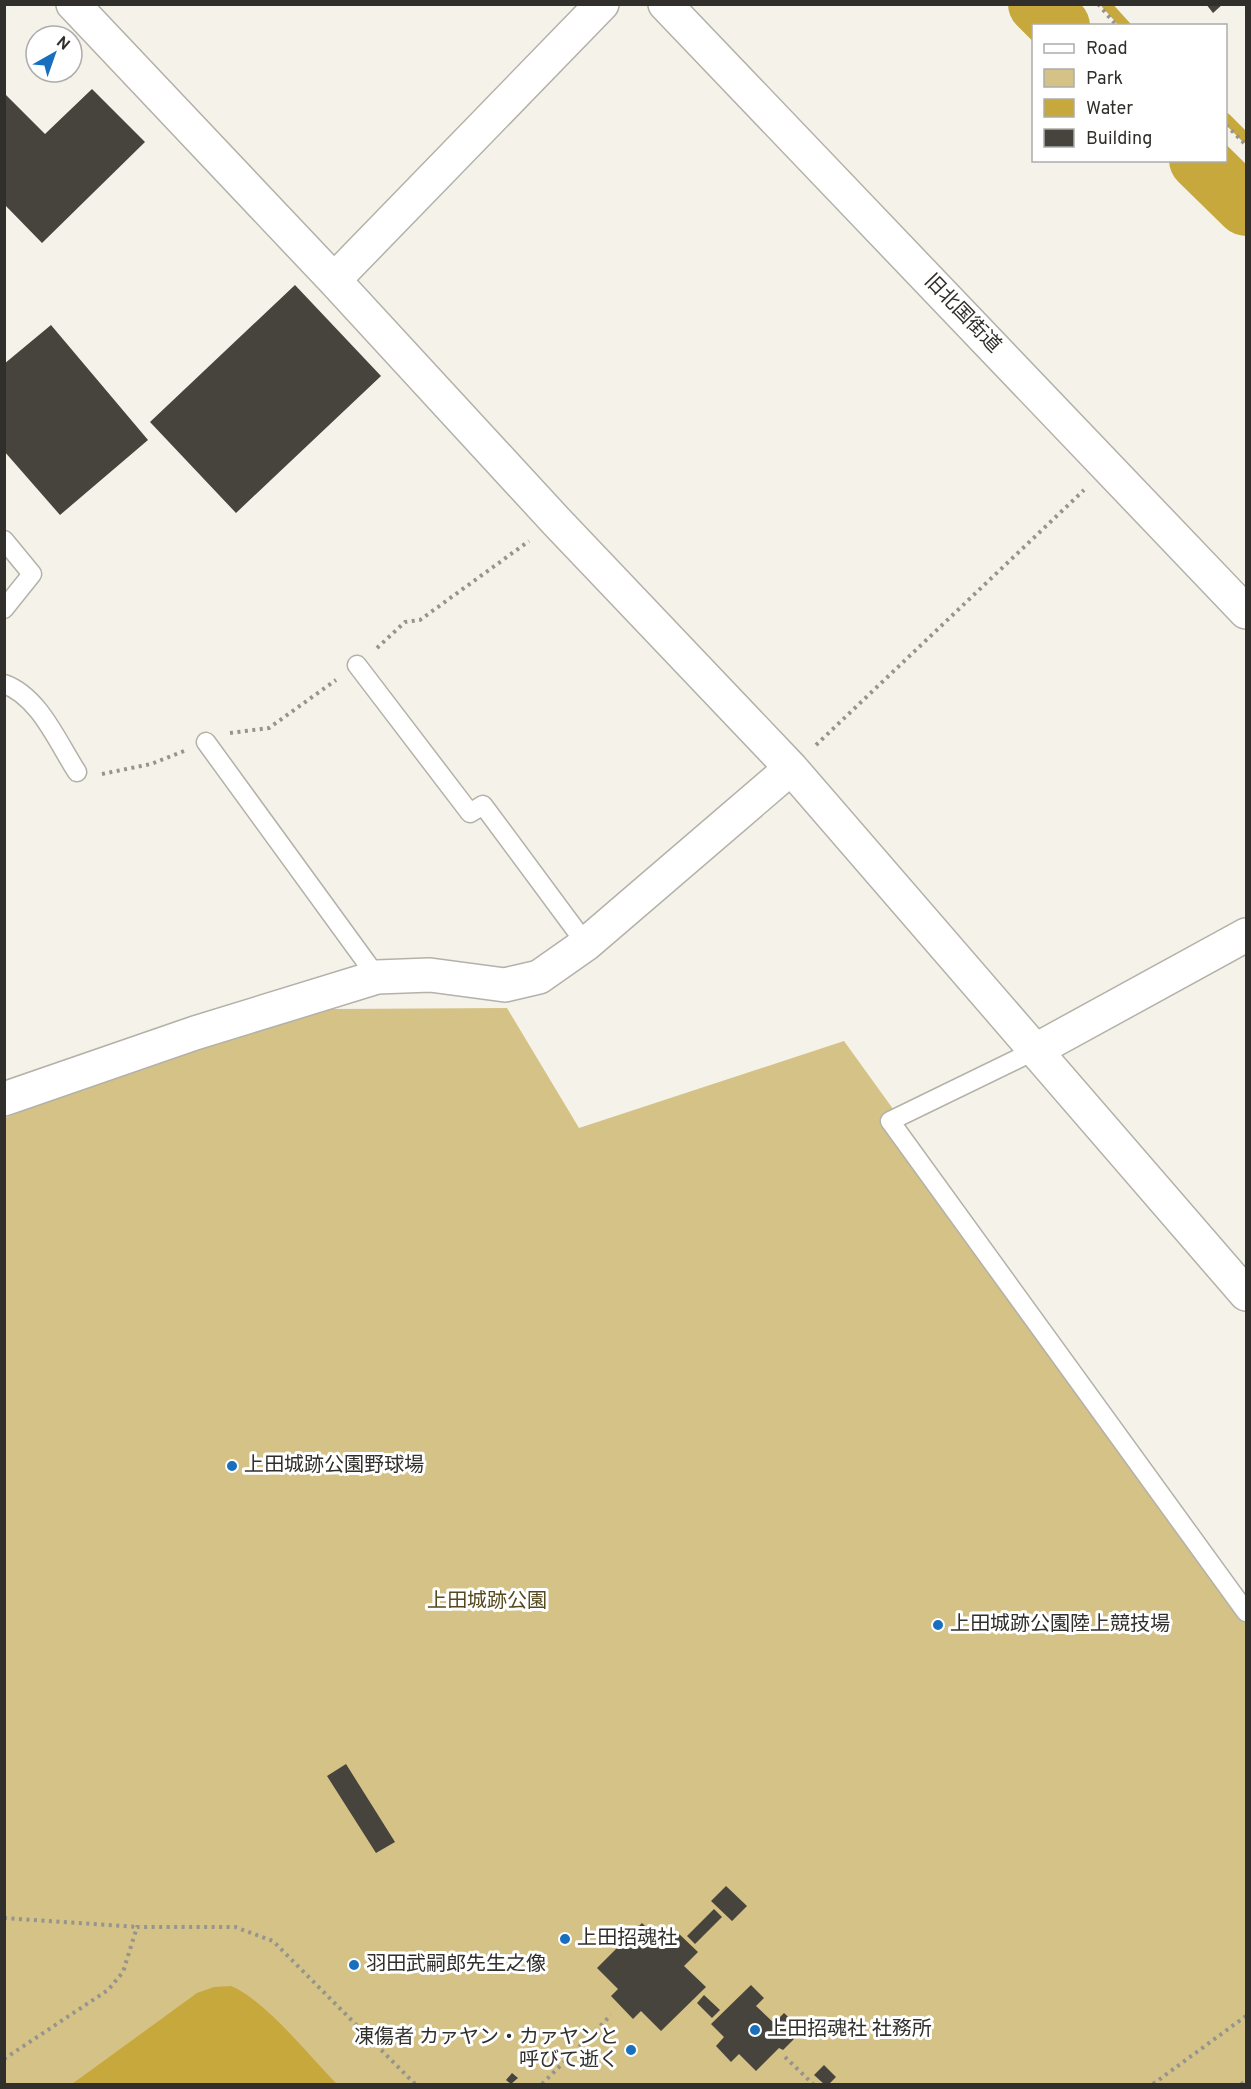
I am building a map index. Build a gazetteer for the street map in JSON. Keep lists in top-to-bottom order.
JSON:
{
  "streets": {
    "street": ["旧北国街道"]
  },
  "parks": ["上田城跡公園"],
  "places": [
    "上田城跡公園野球場",
    "上田城跡公園陸上競技場",
    "上田招魂社",
    "羽田武嗣郎先生之像",
    "上田招魂社 社務所",
    "凍傷者 カァヤン・カァヤンと 呼びて逝く"
  ],
  "legend": [
    "Road",
    "Park",
    "Water",
    "Building"
  ],
  "north": "top right"
}
